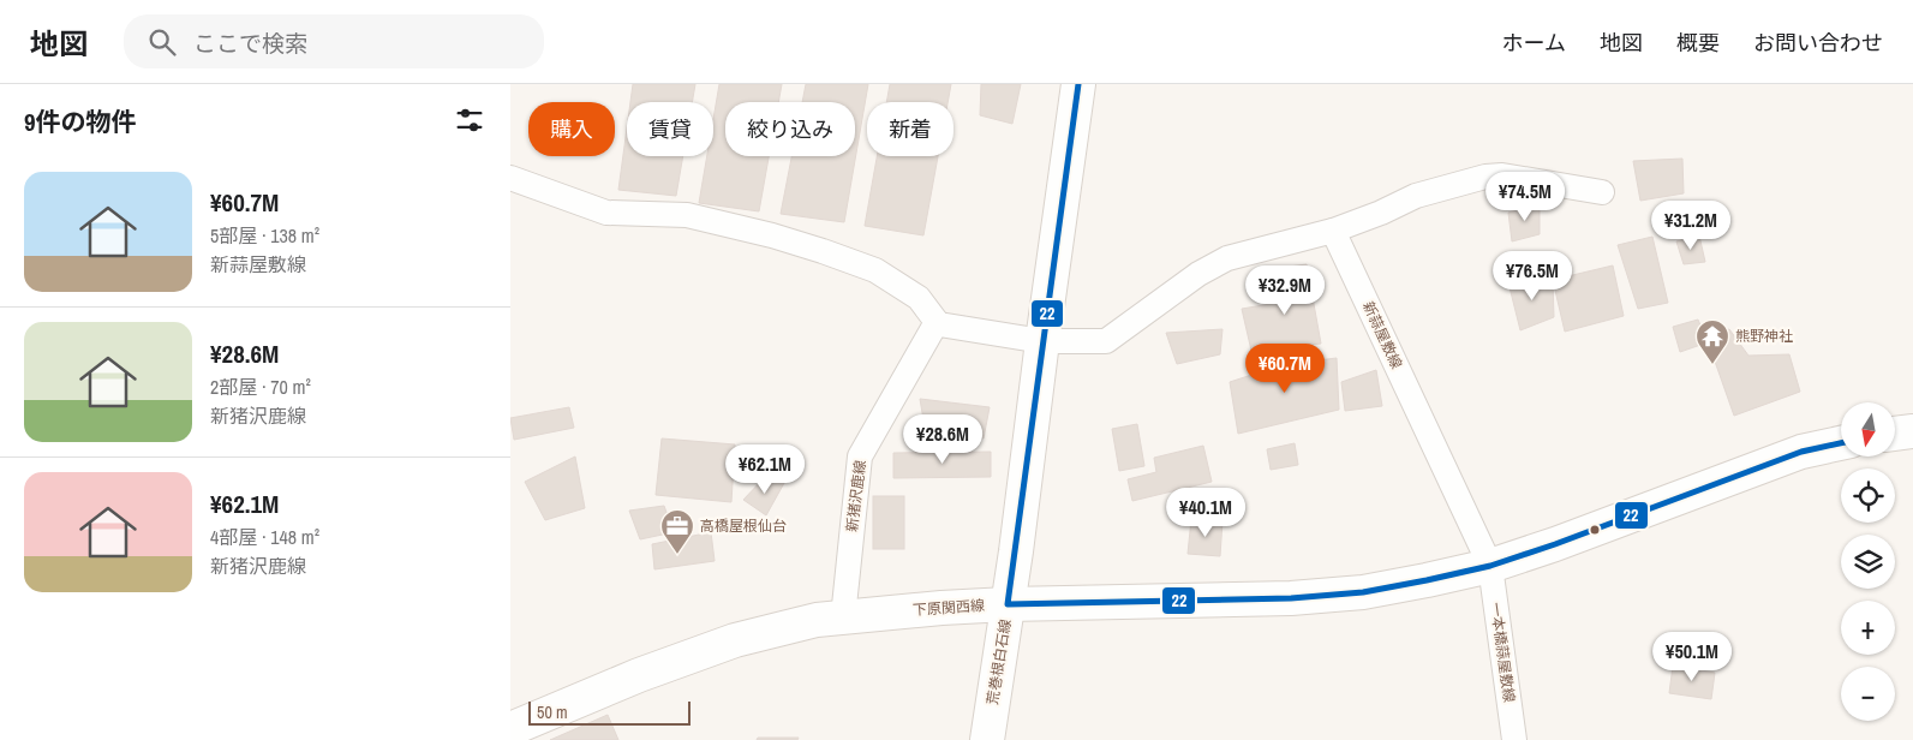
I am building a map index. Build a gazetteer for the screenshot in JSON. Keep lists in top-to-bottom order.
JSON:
{
  "streets": {
    "street": [
      "新蒜屋敷線",
      "新猪沢鹿線",
      "下原関西線",
      "一本橋蒜屋敷線",
      "荒巻根白石線"
    ]
  },
  "crossings": [
    ["新蒜屋敷線", "下原関西線"],
    ["新蒜屋敷線", "一本橋蒜屋敷線"],
    ["新猪沢鹿線", "下原関西線"],
    ["下原関西線", "一本橋蒜屋敷線"],
    ["下原関西線", "荒巻根白石線"]
  ],
  "places": {
    "temple": ["熊野神社"],
    "office": ["高橋屋根仙台"]
  },
  "lines": ["transit line 22"],
  "scale_bar": "50 m",
  "north": "bottom",
  "page": {
    "header": "地図",
    "search": "ここで検索",
    "nav": [
      "ホーム",
      "地図",
      "概要",
      "お問い合わせ"
    ],
    "heading": "9件の物件",
    "chip": [
      "購入",
      "賃貸",
      "絞り込み",
      "新着"
    ],
    "list": [
      {
        "name": "¥60.7M",
        "note": "5部屋 · 138 m² · 新蒜屋敷線"
      },
      {
        "name": "¥28.6M",
        "note": "2部屋 · 70 m² · 新猪沢鹿線"
      },
      {
        "name": "¥62.1M",
        "note": "4部屋 · 148 m² · 新猪沢鹿線"
      }
    ],
    "price": [
      "¥74.5M",
      "¥31.2M",
      "¥76.5M",
      "¥32.9M",
      "¥60.7M",
      "¥28.6M",
      "¥62.1M",
      "¥40.1M",
      "¥50.1M"
    ],
    "map_buttons": ["+", "−"],
    "scale": "50 m"
  }
}
